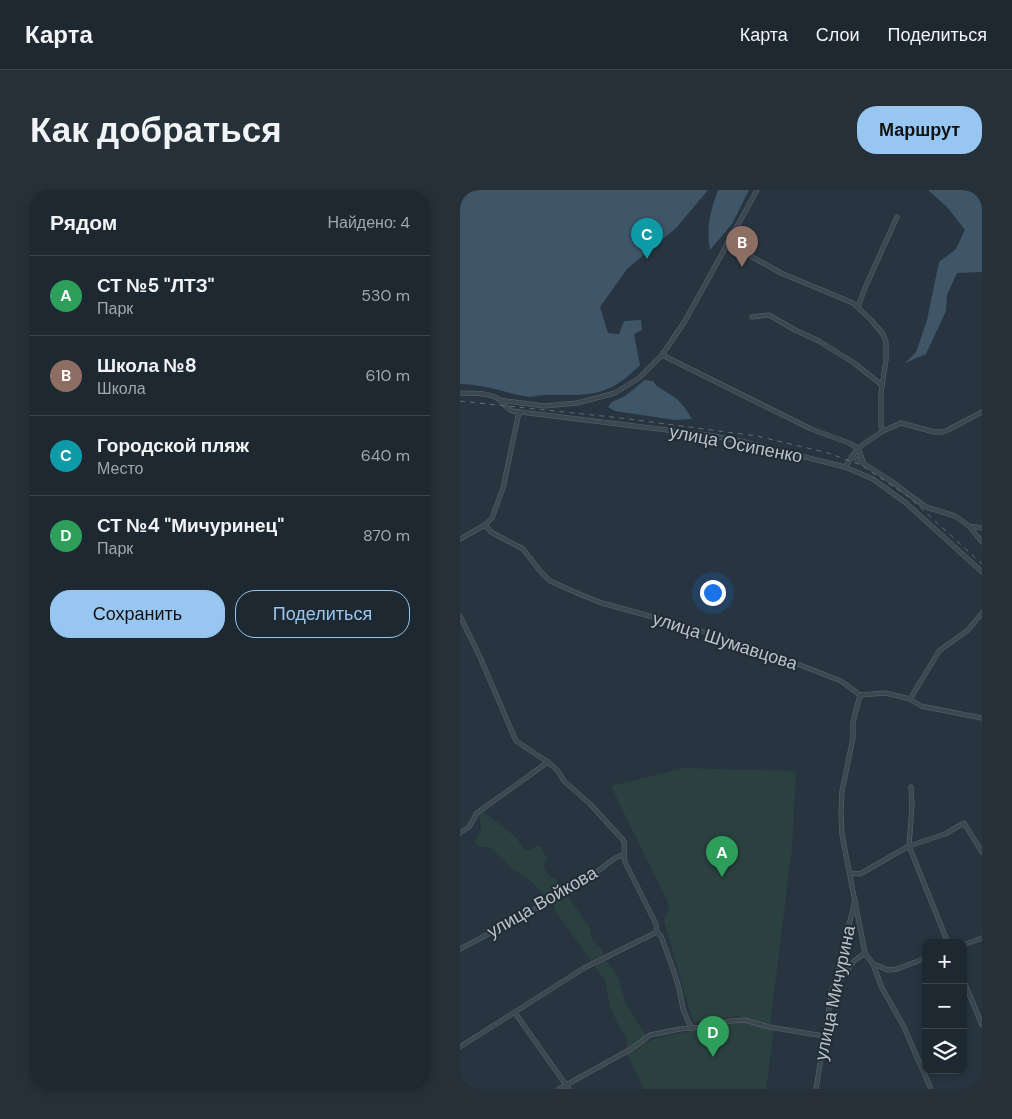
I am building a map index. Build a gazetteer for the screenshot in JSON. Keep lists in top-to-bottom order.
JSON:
{
  "streets": {
    "street": [
      "улица Осипенко",
      "улица Шумавцова",
      "улица Войкова",
      "улица Мичурина"
    ]
  },
  "page": {
    "header": "Карта",
    "nav": ["Карта", "Слои", "Поделиться"],
    "buttons": [
      "Маршрут",
      ["Сохранить", "Поделиться"]
    ],
    "title": "Как добраться",
    "heading": ["Рядом", "Найдено: 4"],
    "pins": [
      "C",
      "B",
      "A",
      "D"
    ],
    "list": [
      {
        "mark": "A",
        "name": "СТ №5 \"ЛТЗ\"",
        "note": "Парк",
        "value": "530 m"
      },
      {
        "mark": "B",
        "name": "Школа №8",
        "note": "Школа",
        "value": "610 m"
      },
      {
        "mark": "C",
        "name": "Городской пляж",
        "note": "Место",
        "value": "640 m"
      },
      {
        "mark": "D",
        "name": "СТ №4 \"Мичуринец\"",
        "note": "Парк",
        "value": "870 m"
      }
    ],
    "map_buttons": ["+", "−"]
  }
}
